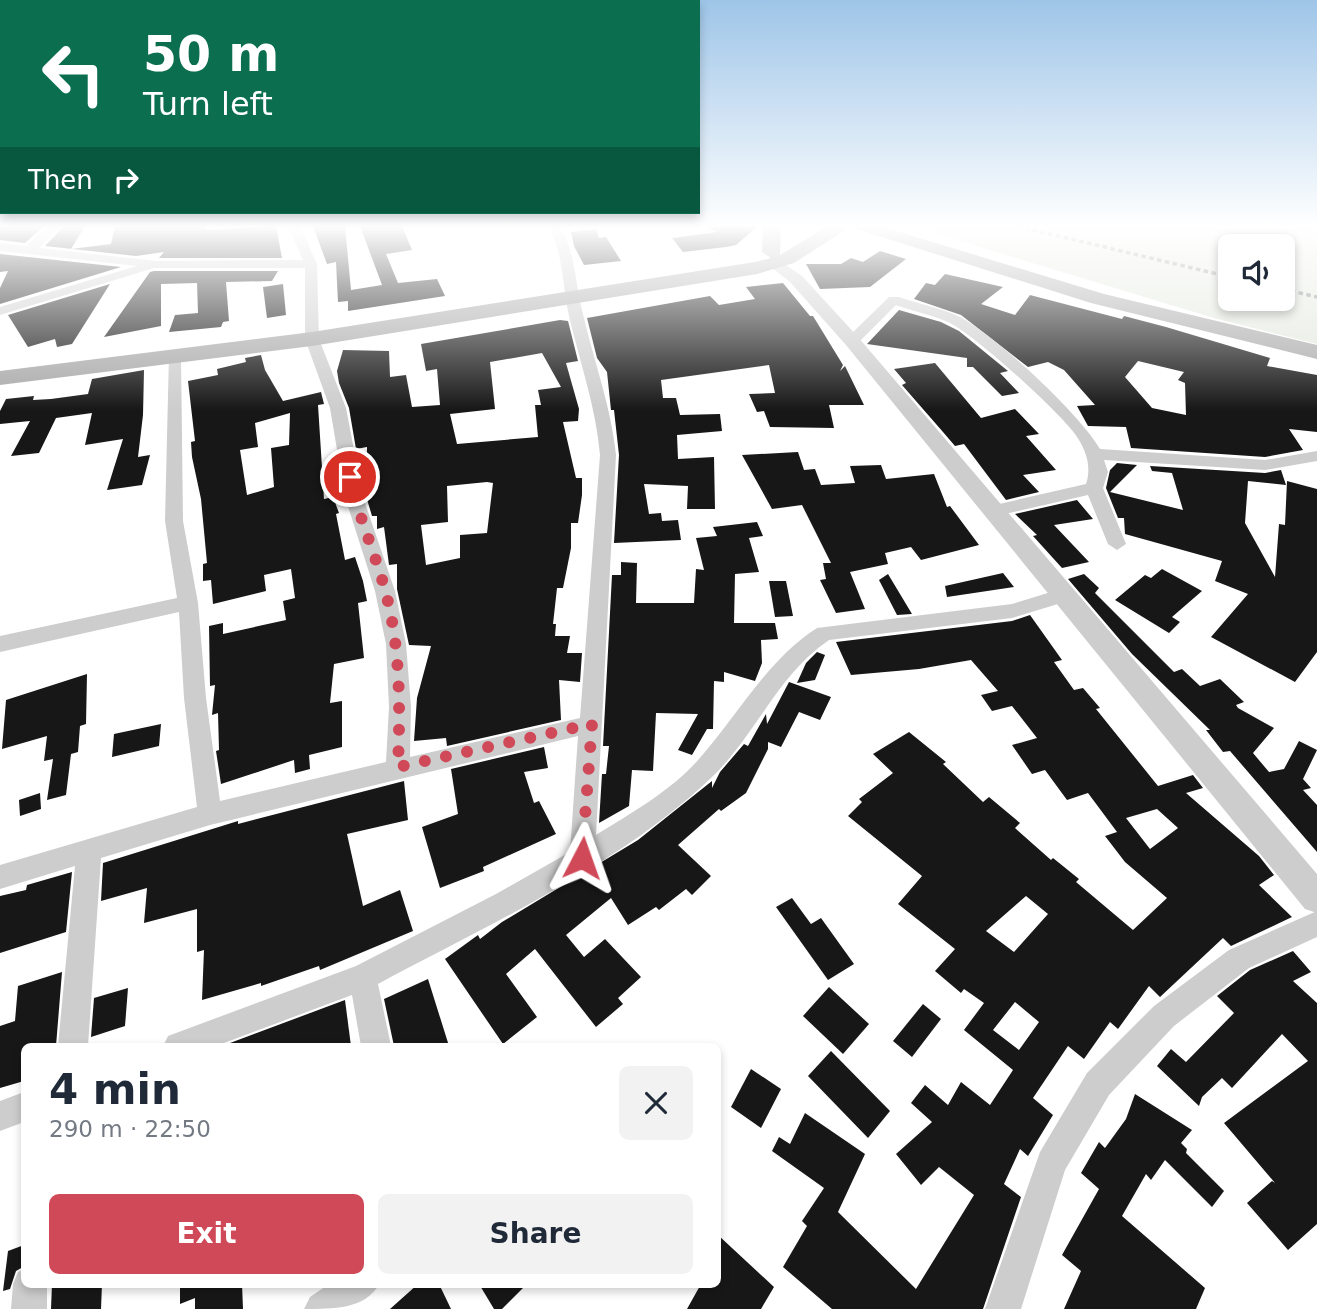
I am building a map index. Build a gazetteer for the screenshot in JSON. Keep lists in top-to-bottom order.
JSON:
{
  "page": {
    "turn": ["50 m", "Turn left"],
    "then": "Then",
    "heading": ["4 min", "290 m · 22:50"],
    "buttons": ["Exit", "Share"]
  }
}
